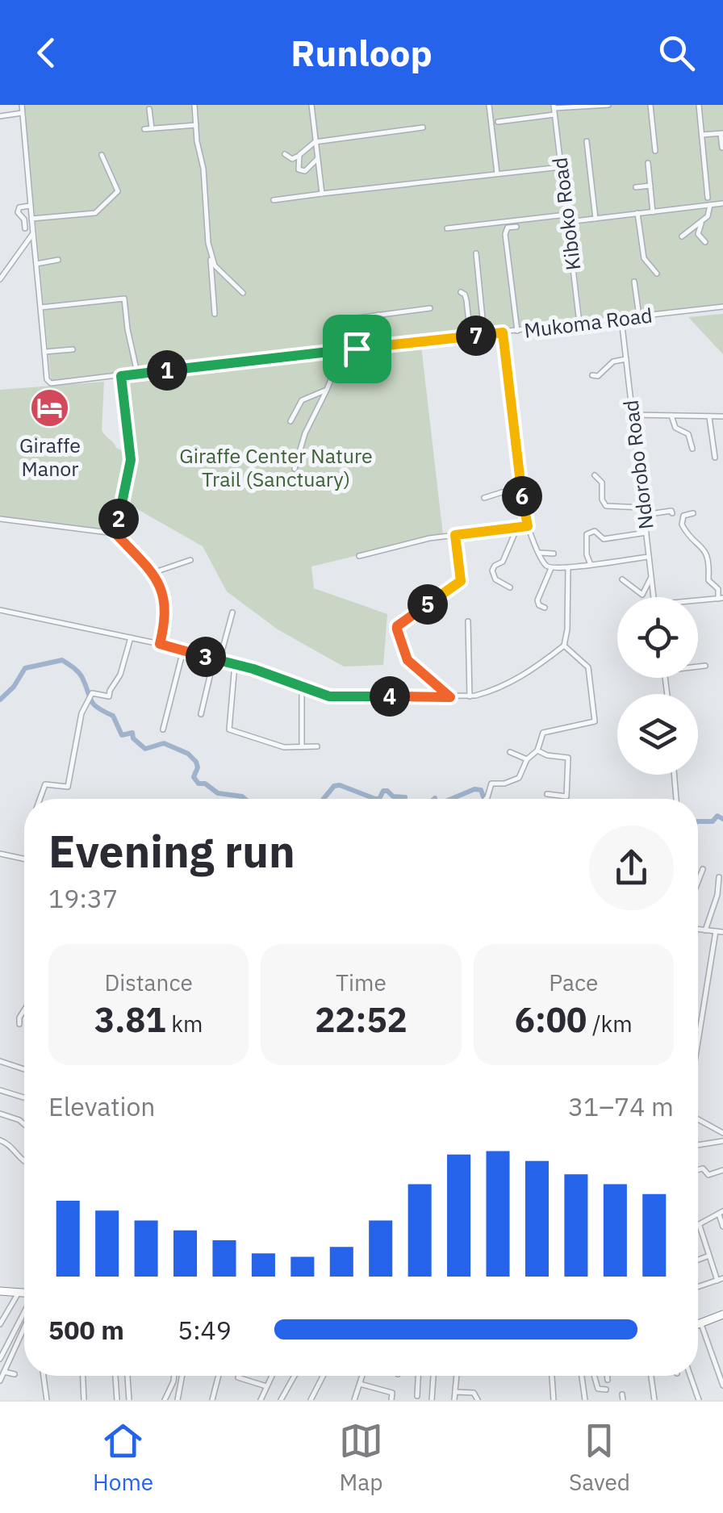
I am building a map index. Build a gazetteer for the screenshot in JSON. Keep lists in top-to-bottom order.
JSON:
{
  "streets": {
    "street": ["Kiboko Road", "Mukoma Road", "Ndorobo Road"]
  },
  "crossings": [
    ["Kiboko Road", "Mukoma Road"],
    ["Mukoma Road", "Ndorobo Road"]
  ],
  "parks": ["Giraffe Center Nature Trail (Sanctuary)"],
  "places": {
    "hotel": ["Giraffe Manor"]
  },
  "page": {
    "header": "Runloop",
    "pins": [
      "7",
      "1",
      "6",
      "2",
      "5",
      "3",
      "4"
    ],
    "heading": ["Evening run", "19:37"],
    "stats": [
      ["Distance", "3.81 km"],
      ["Time", "22:52"],
      ["Pace", "6:00 /km"]
    ],
    "chart": ["Elevation", "31–74 m"],
    "list": [
      {
        "name": "500 m",
        "note": "5:49"
      }
    ],
    "tabs": ["Home", "Map", "Saved"]
  }
}
